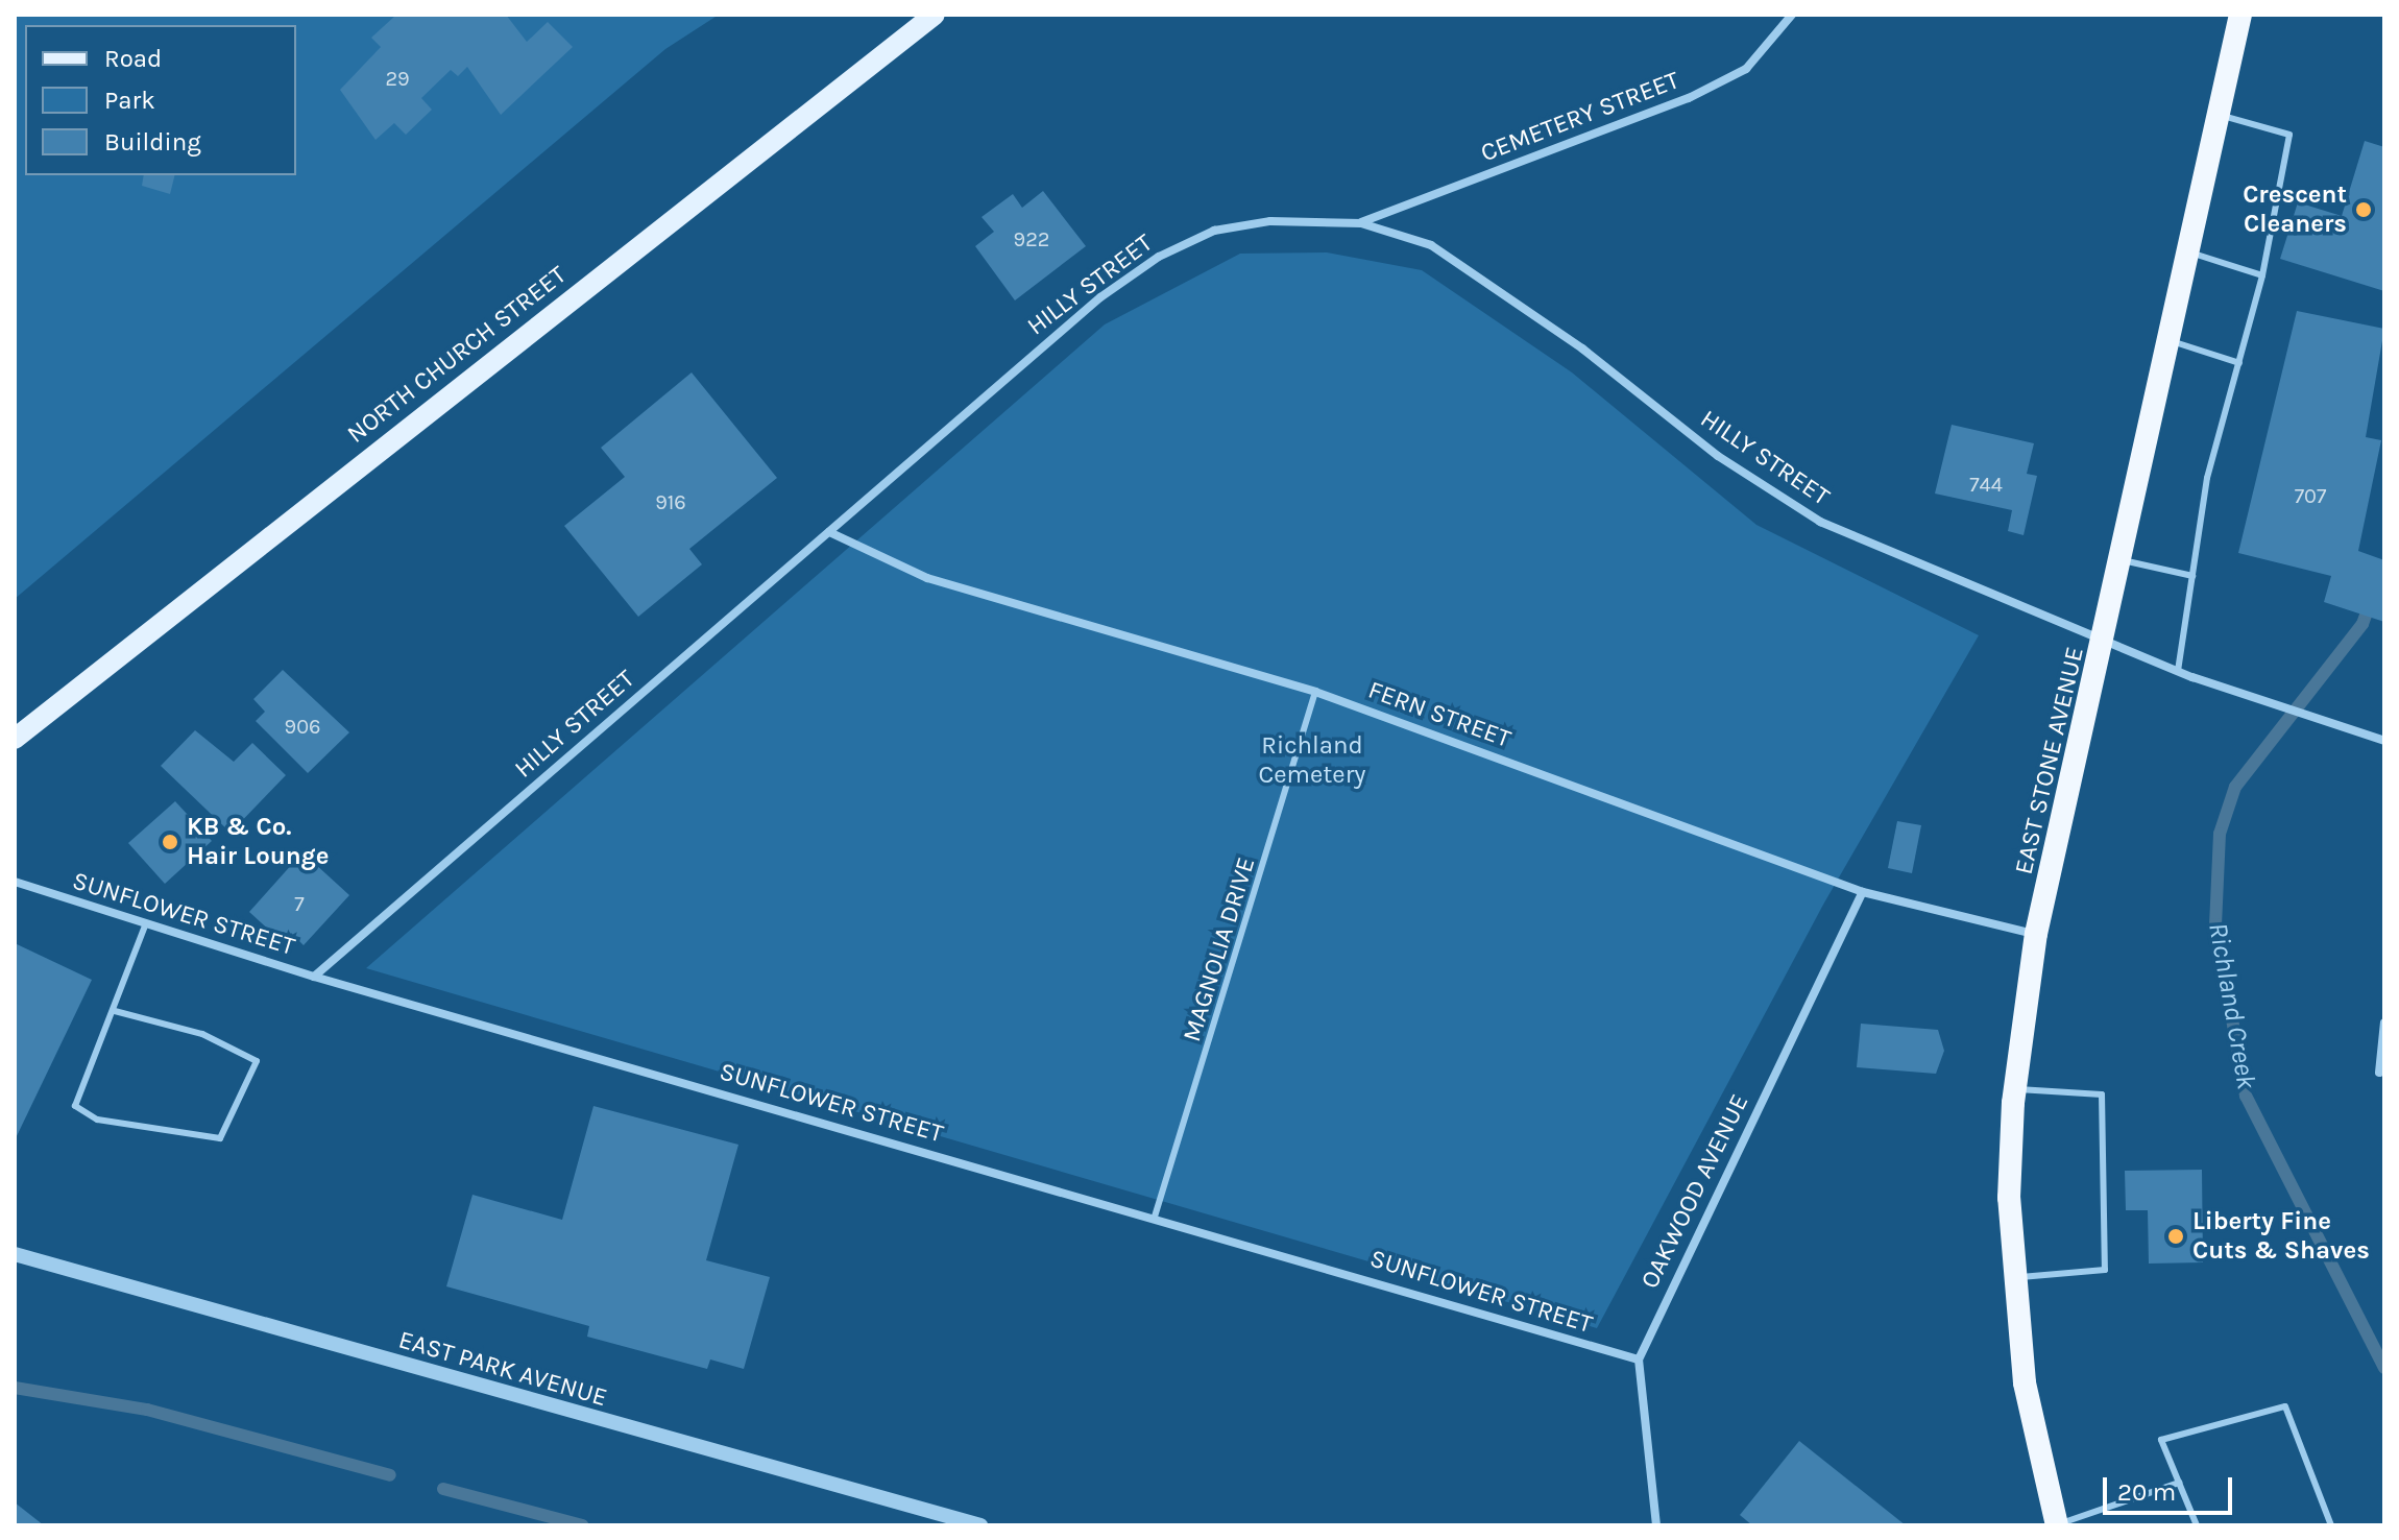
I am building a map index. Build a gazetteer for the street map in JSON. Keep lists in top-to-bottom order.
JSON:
{
  "streets": {
    "highway": ["EAST STONE AVENUE"],
    "main road": ["NORTH CHURCH STREET"],
    "street": [
      "CEMETERY STREET",
      "HILLY STREET",
      "FERN STREET",
      "SUNFLOWER STREET",
      "OAKWOOD AVENUE",
      "EAST PARK AVENUE"
    ],
    "lane": ["MAGNOLIA DRIVE"]
  },
  "crossings": [
    ["CEMETERY STREET", "HILLY STREET"],
    ["HILLY STREET", "FERN STREET"],
    ["HILLY STREET", "EAST STONE AVENUE"],
    ["HILLY STREET", "SUNFLOWER STREET"],
    ["FERN STREET", "EAST STONE AVENUE"],
    ["FERN STREET", "MAGNOLIA DRIVE"],
    ["FERN STREET", "OAKWOOD AVENUE"],
    ["SUNFLOWER STREET", "MAGNOLIA DRIVE"],
    ["SUNFLOWER STREET", "OAKWOOD AVENUE"]
  ],
  "water": ["Richland Creek"],
  "parks": ["Richland Cemetery"],
  "places": ["Crescent Cleaners", "KB & Co. Hair Lounge", "Liberty Fine Cuts & Shaves"],
  "house_numbers": [
    "29",
    "922",
    "744",
    "707",
    "916",
    "906",
    "7"
  ],
  "legend": ["Road", "Park", "Building"],
  "scale_bar": "20 m"
}
